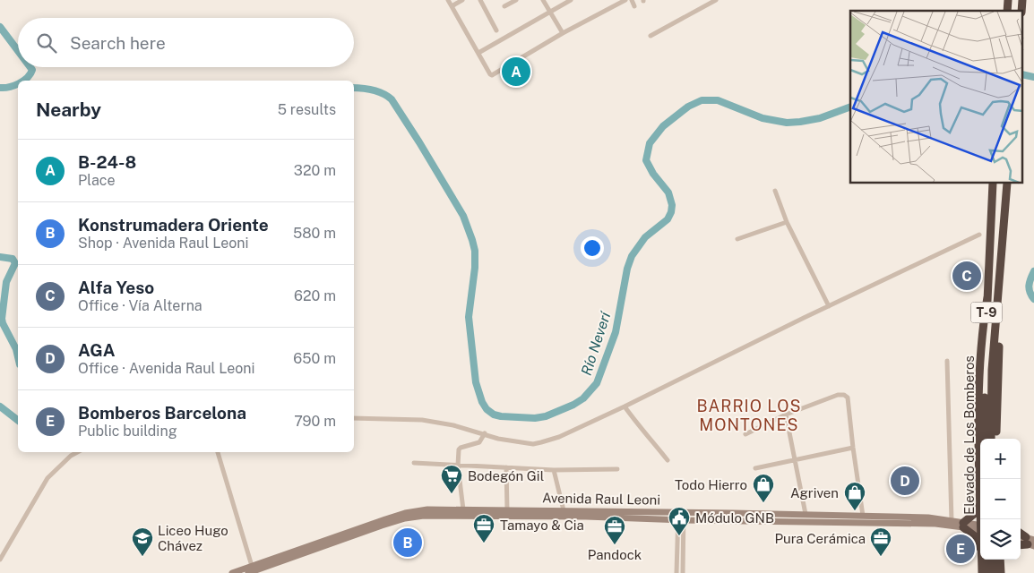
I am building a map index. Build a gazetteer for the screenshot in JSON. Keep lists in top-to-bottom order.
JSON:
{
  "streets": {
    "highway": ["T-9", "Elevado de Los Bomberos"],
    "main road": ["Avenida Raul Leoni"]
  },
  "crossings": [
    ["T-9", "Elevado de Los Bomberos"],
    ["T-9", "Avenida Raul Leoni"]
  ],
  "districts": ["BARRIO LOS MONTONES"],
  "water": ["Río Neverí"],
  "places": {
    "supermarket": ["Bodegón Gil"],
    "shop": ["Todo Hierro", "Agriven"],
    "public building": ["Módulo GNB"],
    "office": ["Tamayo & Cia", "Pandock", "Pura Cerámica"],
    "school or university": ["Liceo Hugo Chávez"]
  },
  "page": {
    "search": "Search here",
    "pins": [
      "A",
      "C",
      "D",
      "B",
      "E"
    ],
    "heading": ["Nearby", "5 results"],
    "list": [
      {
        "mark": "A",
        "name": "B-24-8",
        "note": "Place",
        "value": "320 m"
      },
      {
        "mark": "B",
        "name": "Konstrumadera Oriente",
        "note": "Shop · Avenida Raul Leoni",
        "value": "580 m"
      },
      {
        "mark": "C",
        "name": "Alfa Yeso",
        "note": "Office · Vía Alterna",
        "value": "620 m"
      },
      {
        "mark": "D",
        "name": "AGA",
        "note": "Office · Avenida Raul Leoni",
        "value": "650 m"
      },
      {
        "mark": "E",
        "name": "Bomberos Barcelona",
        "note": "Public building",
        "value": "790 m"
      }
    ],
    "map_buttons": ["+", "−"]
  }
}
